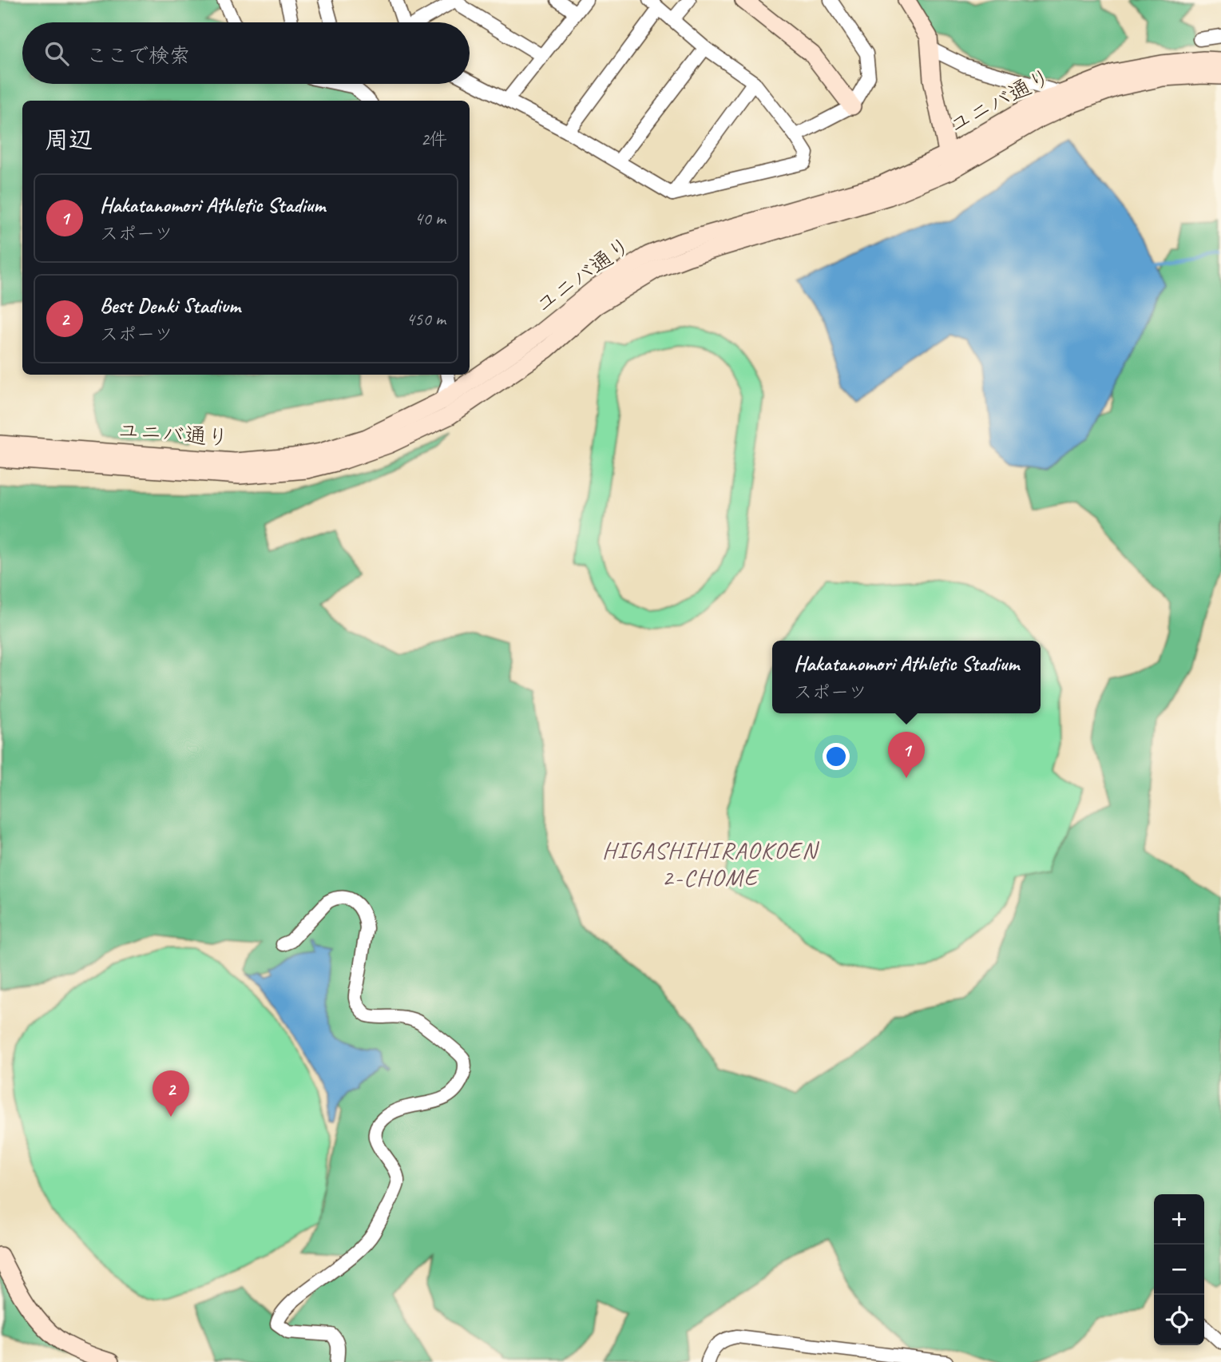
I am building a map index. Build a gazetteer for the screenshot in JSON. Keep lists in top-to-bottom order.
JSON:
{
  "streets": {
    "street": ["ユニバ通り"]
  },
  "districts": ["HIGASHIHIRAOKOEN 2-CHOME"],
  "page": {
    "search": "ここで検索",
    "heading": ["周辺", "2件"],
    "list": [
      {
        "mark": "1",
        "name": "Hakatanomori Athletic Stadium",
        "note": "スポーツ",
        "value": "40 m"
      },
      {
        "mark": "2",
        "name": "Best Denki Stadium",
        "note": "スポーツ",
        "value": "450 m"
      }
    ],
    "popup": ["Hakatanomori Athletic Stadium", "スポーツ"],
    "pins": ["1", "2"],
    "map_buttons": ["+", "−"]
  }
}
